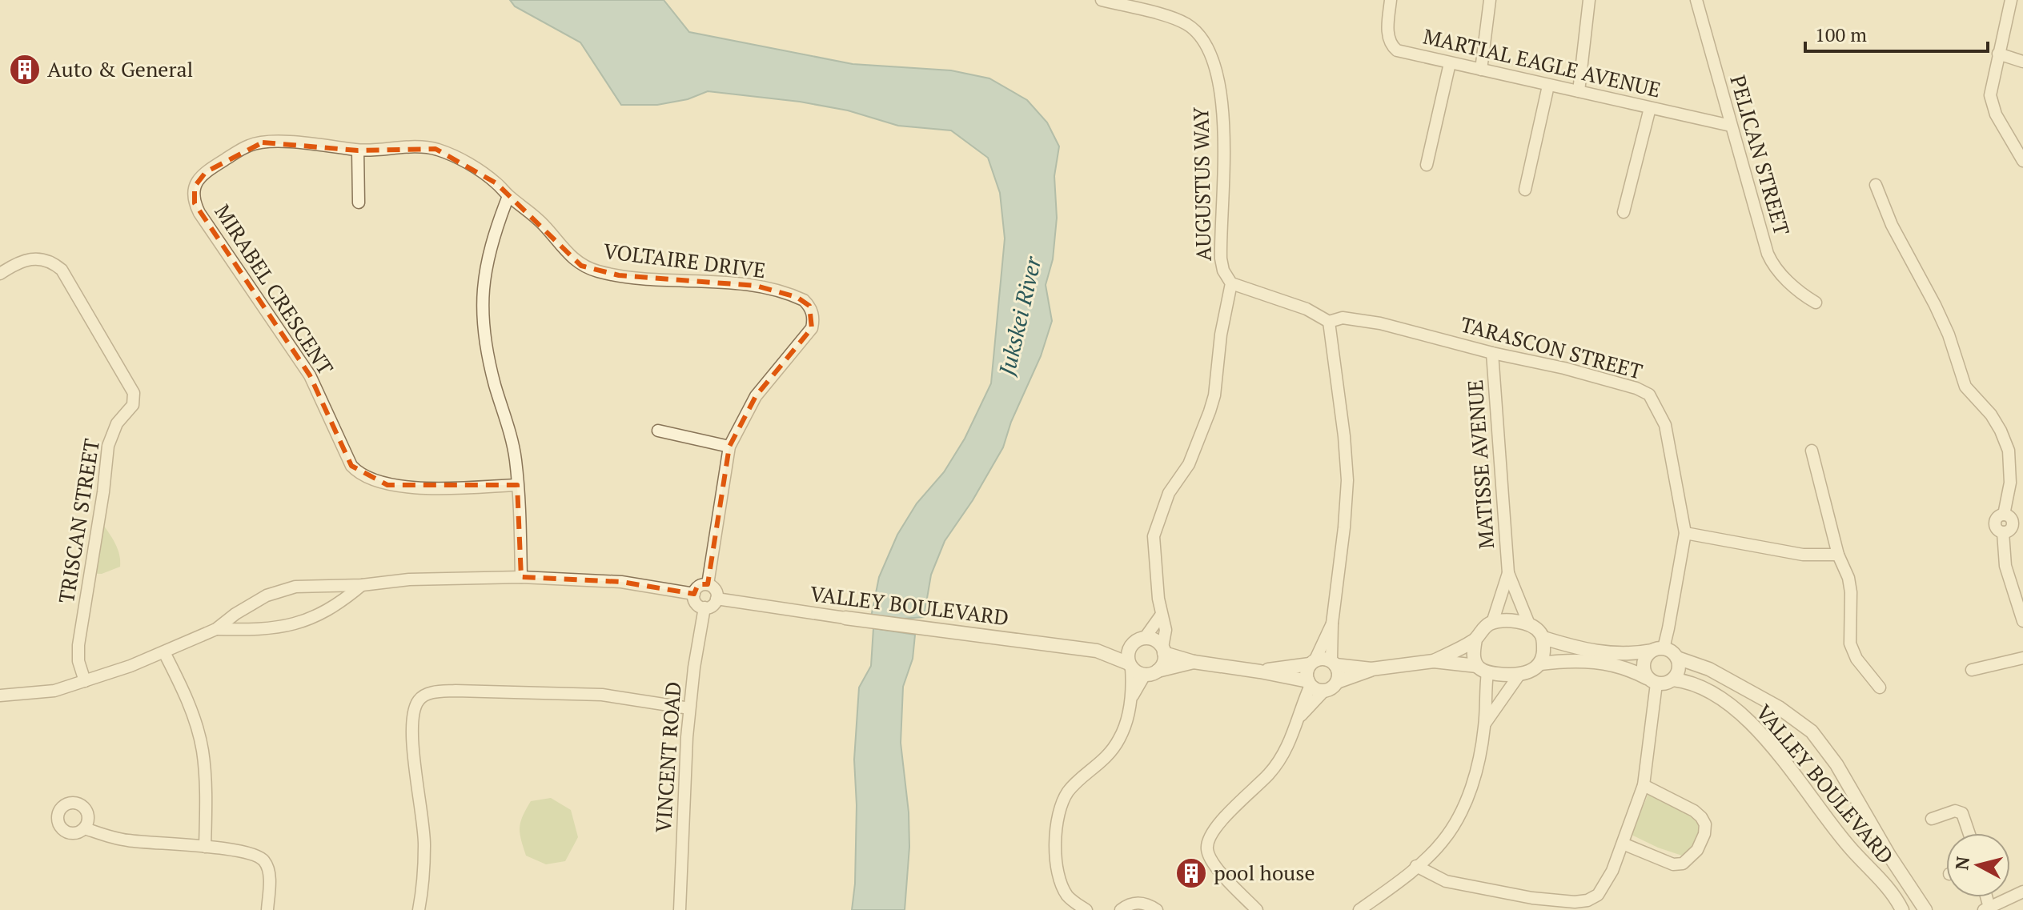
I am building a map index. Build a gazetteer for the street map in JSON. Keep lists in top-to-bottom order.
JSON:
{
  "streets": {
    "street": [
      "MARTIAL EAGLE AVENUE",
      "PELICAN STREET",
      "AUGUSTUS WAY",
      "VOLTAIRE DRIVE",
      "MIRABEL CRESCENT",
      "TARASCON STREET",
      "MATISSE AVENUE",
      "TRISCAN STREET",
      "VALLEY BOULEVARD",
      "VINCENT ROAD"
    ]
  },
  "crossings": [
    ["MARTIAL EAGLE AVENUE", "PELICAN STREET"],
    ["AUGUSTUS WAY", "VALLEY BOULEVARD"],
    ["VOLTAIRE DRIVE", "MIRABEL CRESCENT"],
    ["VOLTAIRE DRIVE", "VALLEY BOULEVARD"],
    ["VOLTAIRE DRIVE", "VINCENT ROAD"],
    ["TARASCON STREET", "MATISSE AVENUE"],
    ["TARASCON STREET", "VALLEY BOULEVARD"],
    ["VALLEY BOULEVARD", "VINCENT ROAD"]
  ],
  "water": ["Jukskei River"],
  "places": {
    "building": ["Auto & General", "pool house"]
  },
  "scale_bar": "100 m",
  "north": "left"
}
